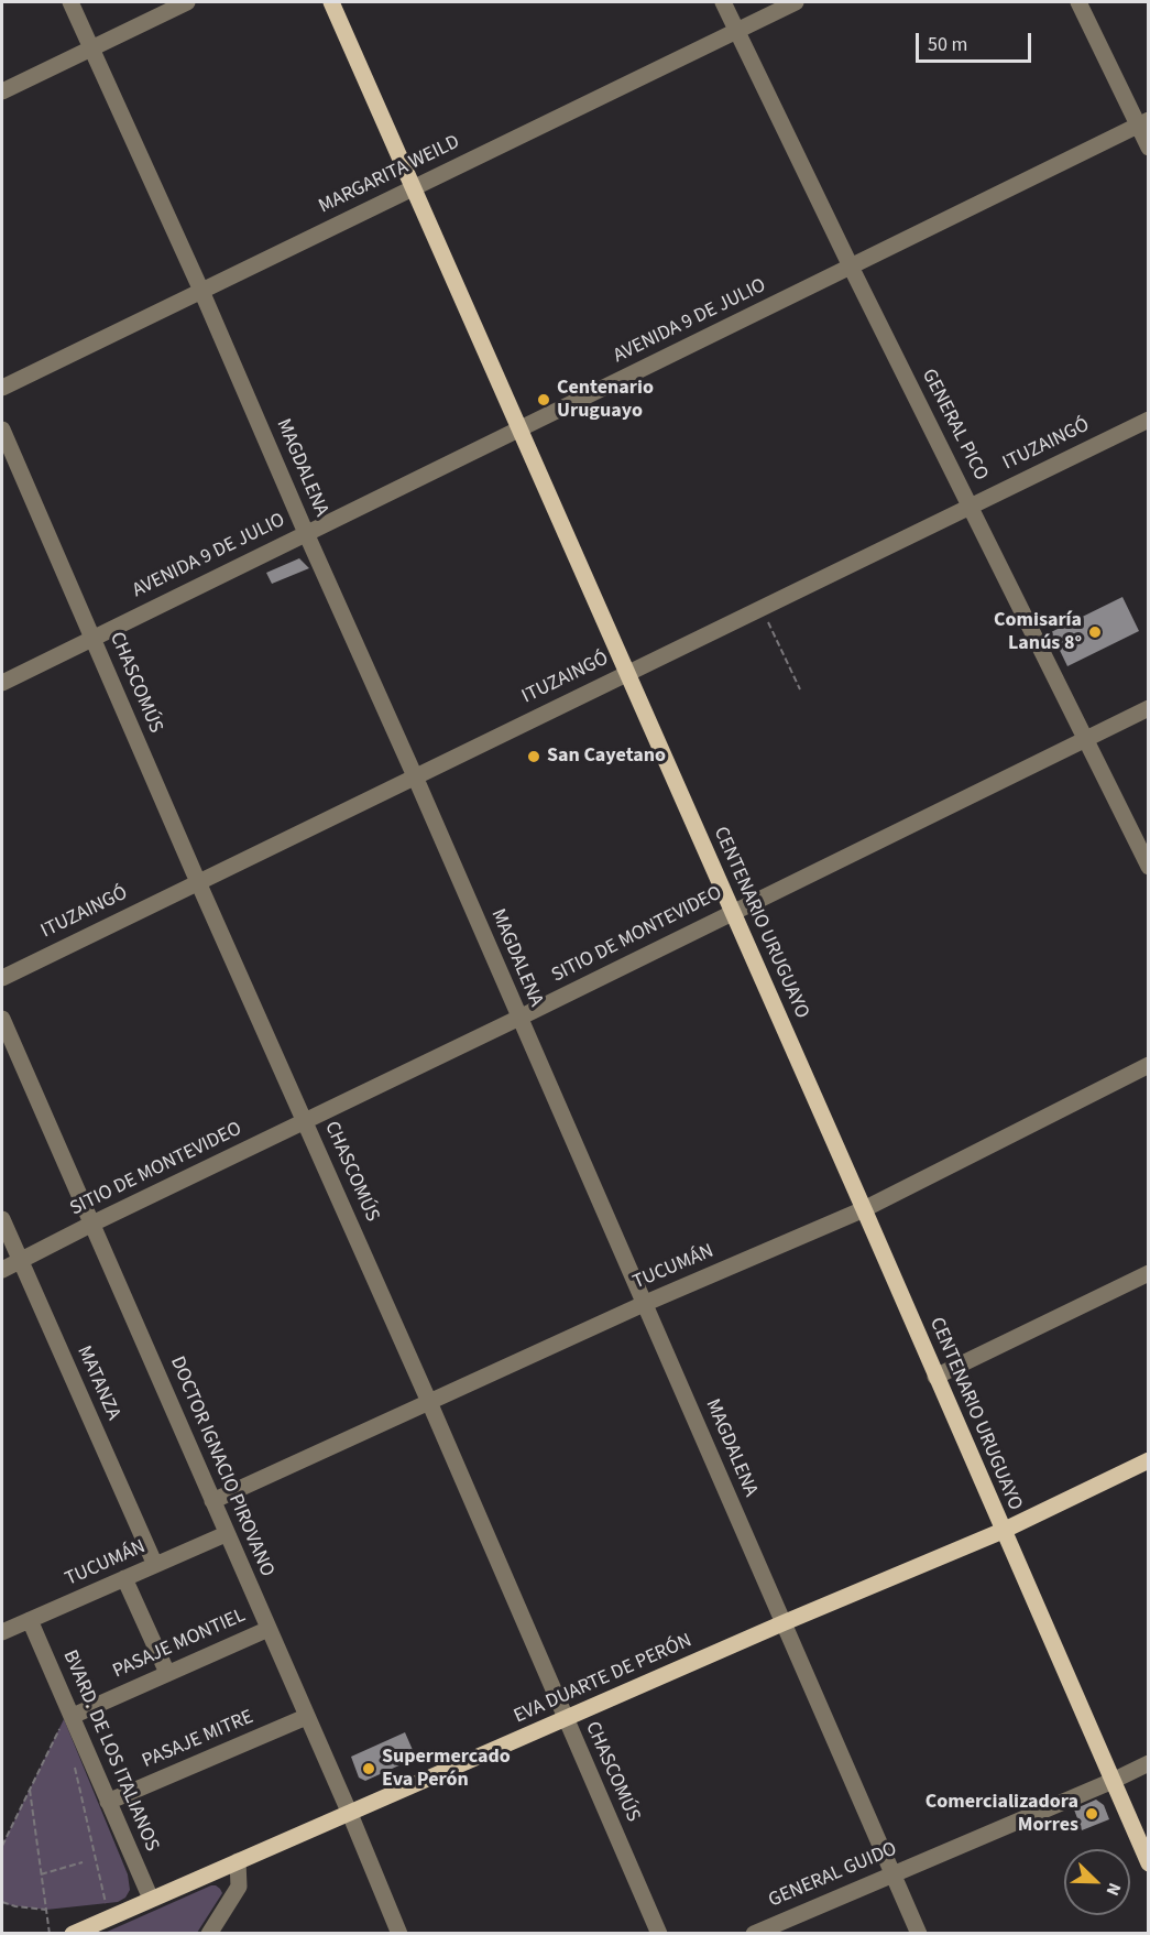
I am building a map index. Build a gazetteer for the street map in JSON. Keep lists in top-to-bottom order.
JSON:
{
  "streets": {
    "main road": ["CENTENARIO URUGUAYO", "EVA DUARTE DE PERÓN"],
    "street": [
      "MARGARITA WEILD",
      "AVENIDA 9 DE JULIO",
      "GENERAL PICO",
      "ITUZAINGÓ",
      "MAGDALENA",
      "CHASCOMÚS",
      "SITIO DE MONTEVIDEO",
      "TUCUMÁN",
      "MATANZA",
      "DOCTOR IGNACIO PIROVANO",
      "PASAJE MONTIEL",
      "PASAJE MITRE",
      "BVARD. DE LOS ITALIANOS",
      "GENERAL GUIDO"
    ]
  },
  "crossings": [
    ["MARGARITA WEILD", "GENERAL PICO"],
    ["MARGARITA WEILD", "MAGDALENA"],
    ["MARGARITA WEILD", "CENTENARIO URUGUAYO"],
    ["AVENIDA 9 DE JULIO", "GENERAL PICO"],
    ["AVENIDA 9 DE JULIO", "MAGDALENA"],
    ["AVENIDA 9 DE JULIO", "CHASCOMÚS"],
    ["AVENIDA 9 DE JULIO", "CENTENARIO URUGUAYO"],
    ["GENERAL PICO", "ITUZAINGÓ"],
    ["GENERAL PICO", "SITIO DE MONTEVIDEO"],
    ["ITUZAINGÓ", "MAGDALENA"],
    ["ITUZAINGÓ", "CHASCOMÚS"],
    ["ITUZAINGÓ", "CENTENARIO URUGUAYO"],
    ["MAGDALENA", "SITIO DE MONTEVIDEO"],
    ["MAGDALENA", "TUCUMÁN"],
    ["MAGDALENA", "EVA DUARTE DE PERÓN"],
    ["MAGDALENA", "GENERAL GUIDO"],
    ["CHASCOMÚS", "SITIO DE MONTEVIDEO"],
    ["CHASCOMÚS", "TUCUMÁN"],
    ["CHASCOMÚS", "EVA DUARTE DE PERÓN"],
    ["CENTENARIO URUGUAYO", "SITIO DE MONTEVIDEO"],
    ["CENTENARIO URUGUAYO", "TUCUMÁN"],
    ["CENTENARIO URUGUAYO", "EVA DUARTE DE PERÓN"],
    ["CENTENARIO URUGUAYO", "GENERAL GUIDO"],
    ["SITIO DE MONTEVIDEO", "MATANZA"],
    ["SITIO DE MONTEVIDEO", "DOCTOR IGNACIO PIROVANO"],
    ["TUCUMÁN", "MATANZA"],
    ["TUCUMÁN", "DOCTOR IGNACIO PIROVANO"],
    ["TUCUMÁN", "BVARD. DE LOS ITALIANOS"],
    ["DOCTOR IGNACIO PIROVANO", "PASAJE MONTIEL"],
    ["DOCTOR IGNACIO PIROVANO", "EVA DUARTE DE PERÓN"],
    ["DOCTOR IGNACIO PIROVANO", "PASAJE MITRE"],
    ["PASAJE MONTIEL", "BVARD. DE LOS ITALIANOS"],
    ["EVA DUARTE DE PERÓN", "BVARD. DE LOS ITALIANOS"],
    ["PASAJE MITRE", "BVARD. DE LOS ITALIANOS"]
  ],
  "places": [
    "Centenario Uruguayo",
    "Comisaría Lanús 8°",
    "San Cayetano",
    "Supermercado Eva Perón",
    "Comercializadora Morres"
  ],
  "scale_bar": "50 m",
  "north": "bottom right"
}
